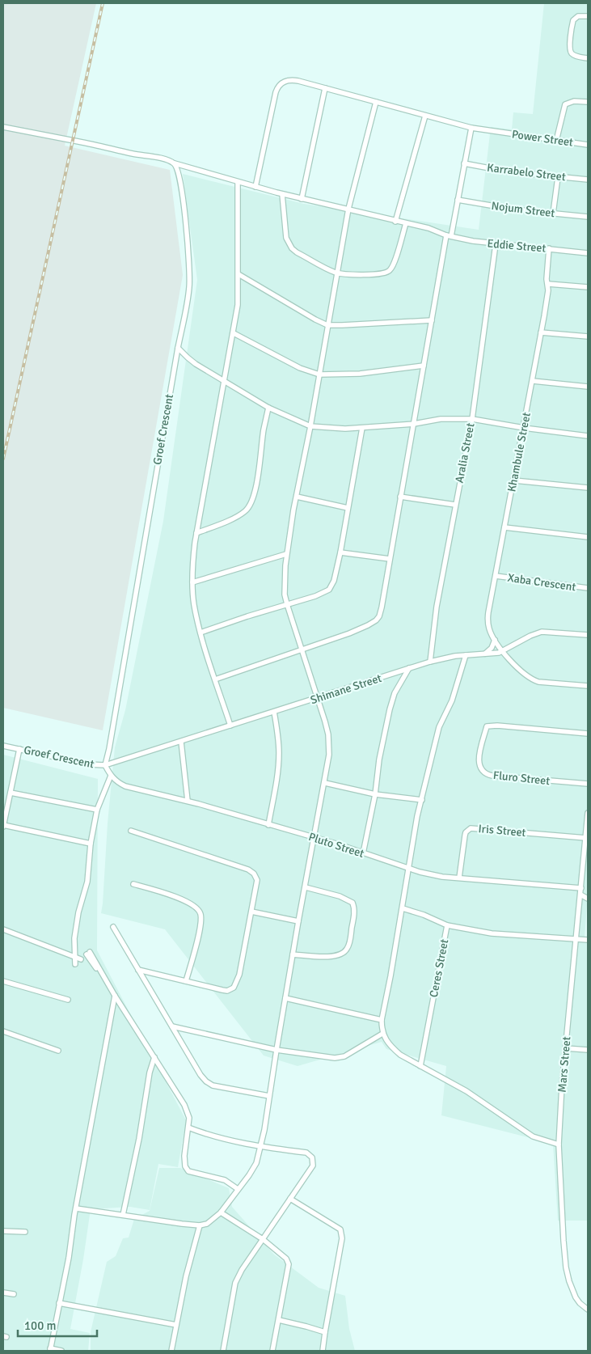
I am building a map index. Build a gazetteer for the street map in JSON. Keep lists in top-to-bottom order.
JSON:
{
  "streets": {
    "street": [
      "Power Street",
      "Karrabelo Street",
      "Nojum Street",
      "Eddie Street",
      "Groef Crescent",
      "Khambule Street",
      "Aralia Street",
      "Xaba Crescent",
      "Shimane Street",
      "Fluro Street",
      "Iris Street",
      "Pluto Street",
      "Ceres Street",
      "Mars Street"
    ]
  },
  "crossings": [
    ["Power Street", "Eddie Street"],
    ["Eddie Street", "Groef Crescent"],
    ["Eddie Street", "Khambule Street"],
    ["Eddie Street", "Aralia Street"],
    ["Groef Crescent", "Shimane Street"],
    ["Groef Crescent", "Pluto Street"],
    ["Khambule Street", "Xaba Crescent"],
    ["Khambule Street", "Shimane Street"],
    ["Aralia Street", "Shimane Street"],
    ["Shimane Street", "Pluto Street"],
    ["Iris Street", "Pluto Street"],
    ["Iris Street", "Mars Street"],
    ["Pluto Street", "Mars Street"],
    ["Ceres Street", "Mars Street"]
  ],
  "scale_bar": "100 m"
}
